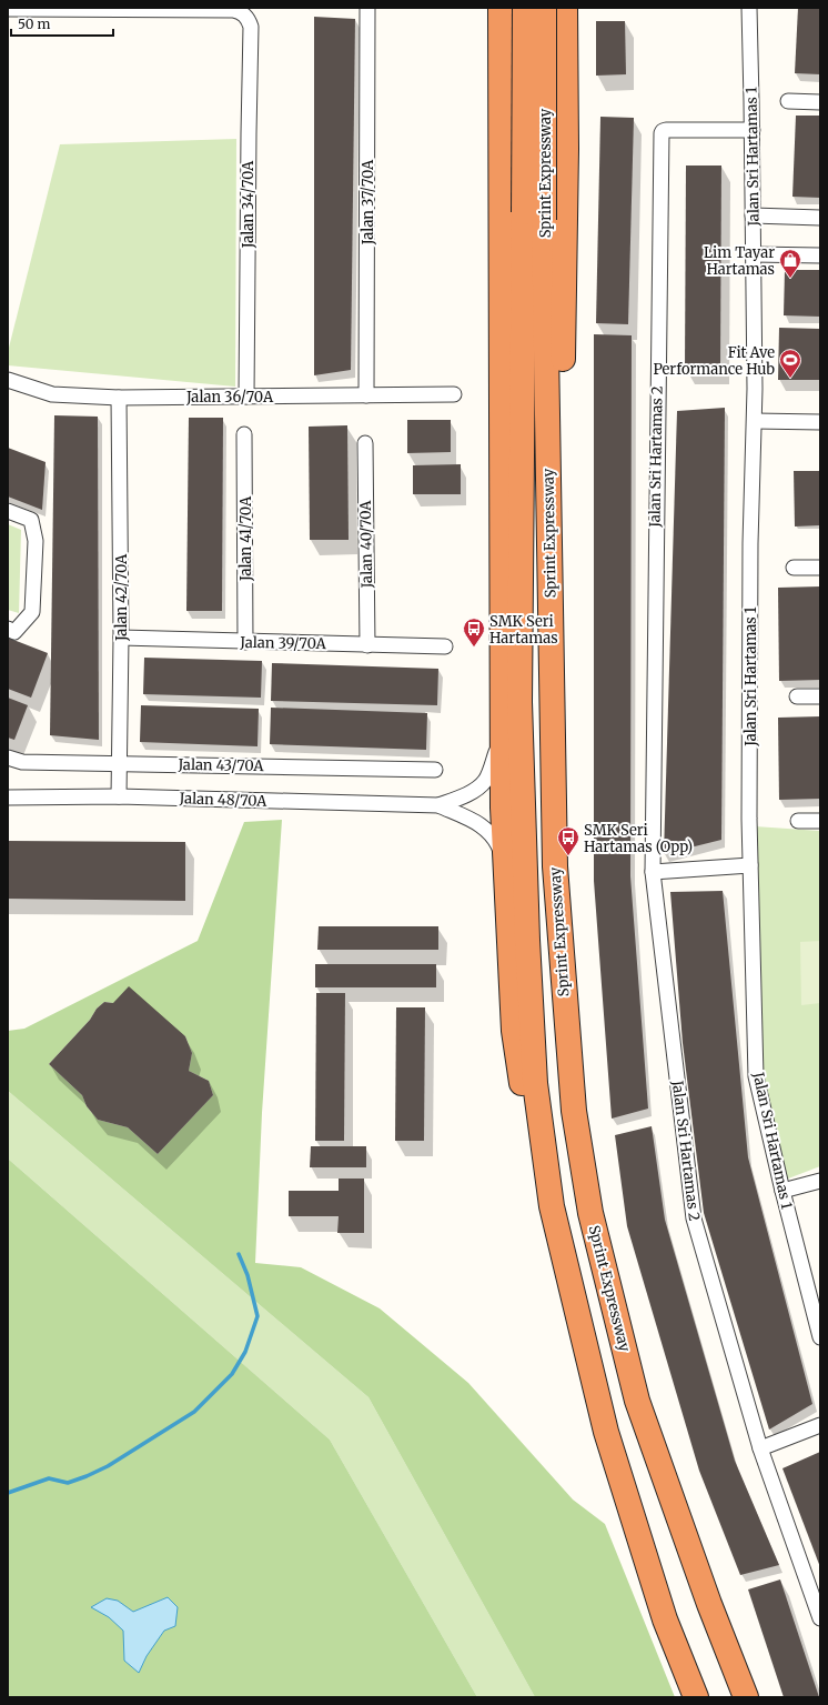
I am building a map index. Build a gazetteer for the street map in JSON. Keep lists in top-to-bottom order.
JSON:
{
  "streets": {
    "highway": ["Sprint Expressway"],
    "street": [
      "Jalan Sri Hartamas 1",
      "Jalan 37/70A",
      "Jalan 34/70A",
      "Jalan 36/70A",
      "Jalan Sri Hartamas 2",
      "Jalan 41/70A",
      "Jalan 40/70A",
      "Jalan 42/70A",
      "Jalan 39/70A",
      "Jalan 43/70A",
      "Jalan 48/70A"
    ]
  },
  "crossings": [
    ["Jalan Sri Hartamas 1", "Jalan Sri Hartamas 2"],
    ["Jalan 37/70A", "Jalan 36/70A"],
    ["Jalan 34/70A", "Jalan 36/70A"],
    ["Jalan 36/70A", "Jalan 42/70A"],
    ["Jalan 41/70A", "Jalan 39/70A"],
    ["Jalan 40/70A", "Jalan 39/70A"],
    ["Jalan 42/70A", "Jalan 39/70A"],
    ["Jalan 42/70A", "Jalan 43/70A"],
    ["Jalan 42/70A", "Jalan 48/70A"]
  ],
  "places": {
    "shop": ["Lim Tayar Hartamas"],
    "sports": ["Fit Ave Performance Hub"],
    "bus stop": ["SMK Seri Hartamas", "SMK Seri Hartamas (Opp)"]
  },
  "scale_bar": "50 m"
}
